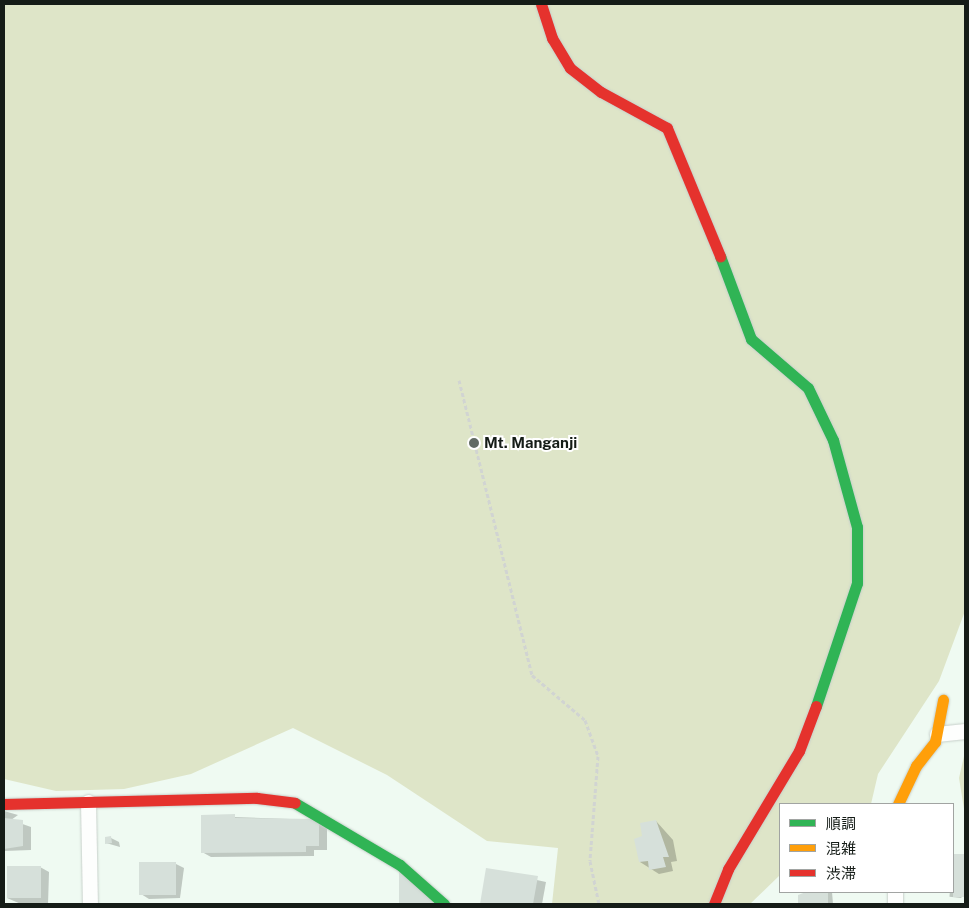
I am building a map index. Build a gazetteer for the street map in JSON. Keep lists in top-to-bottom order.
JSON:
{
  "places": ["Mt. Manganji"],
  "legend": ["順調", "混雑", "渋滞"]
}
